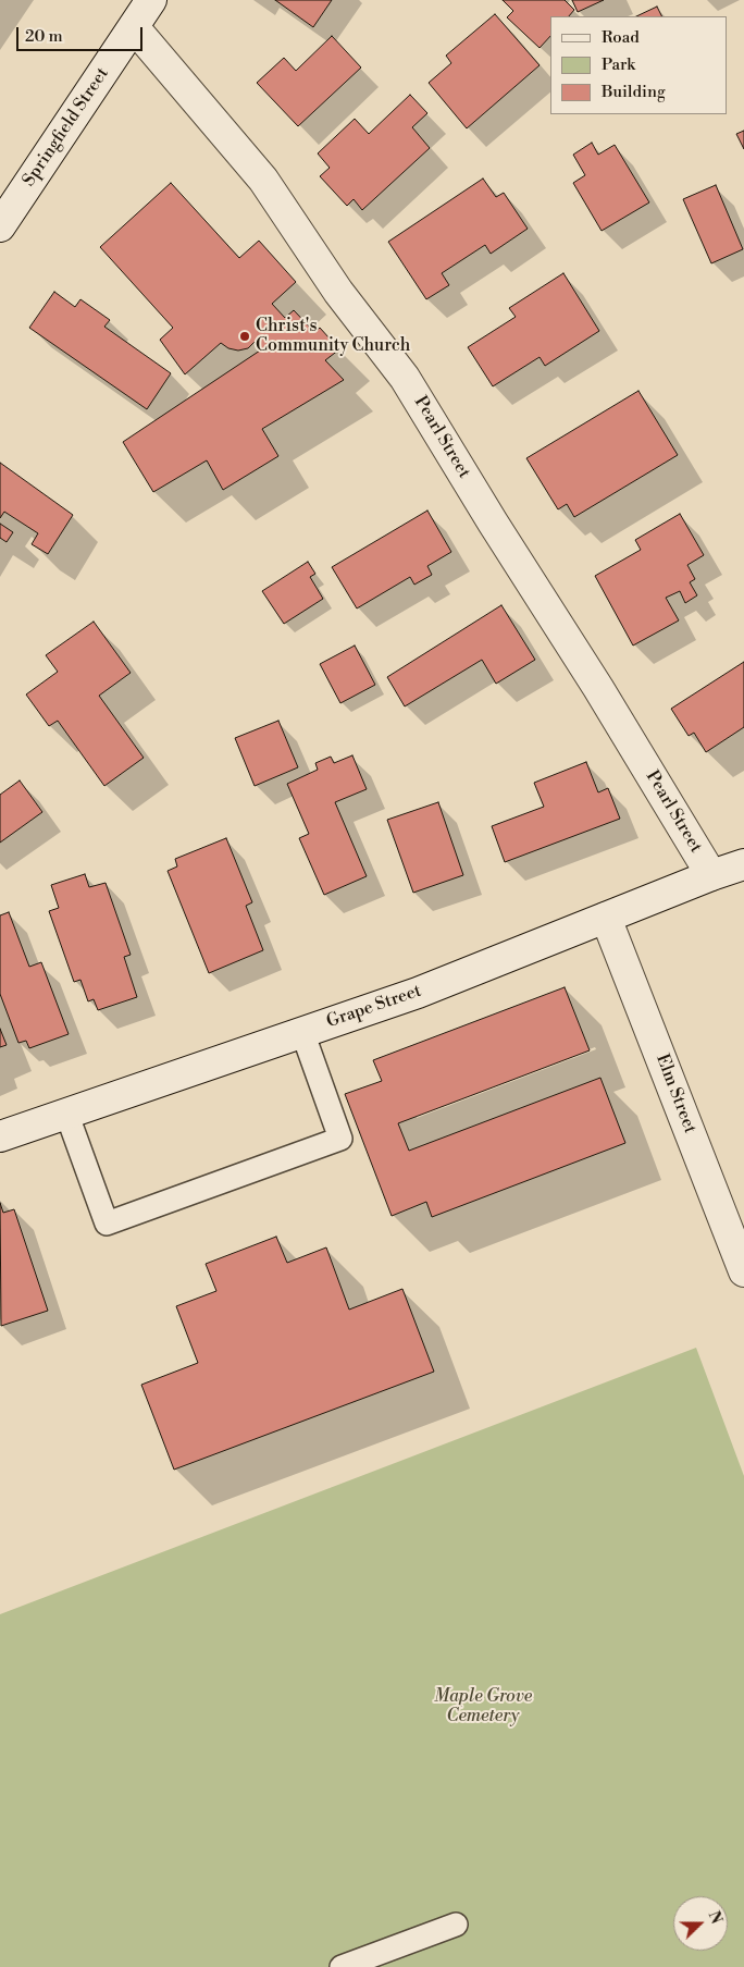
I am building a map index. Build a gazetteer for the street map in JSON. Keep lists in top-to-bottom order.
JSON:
{
  "streets": {
    "street": [
      "Springfield Street",
      "Pearl Street",
      "Grape Street",
      "Elm Street"
    ]
  },
  "crossings": [
    ["Springfield Street", "Pearl Street"],
    ["Pearl Street", "Grape Street"],
    ["Grape Street", "Elm Street"]
  ],
  "parks": ["Maple Grove Cemetery"],
  "places": ["Christ's Community Church"],
  "legend": ["Road", "Park", "Building"],
  "scale_bar": "20 m",
  "north": "right"
}
